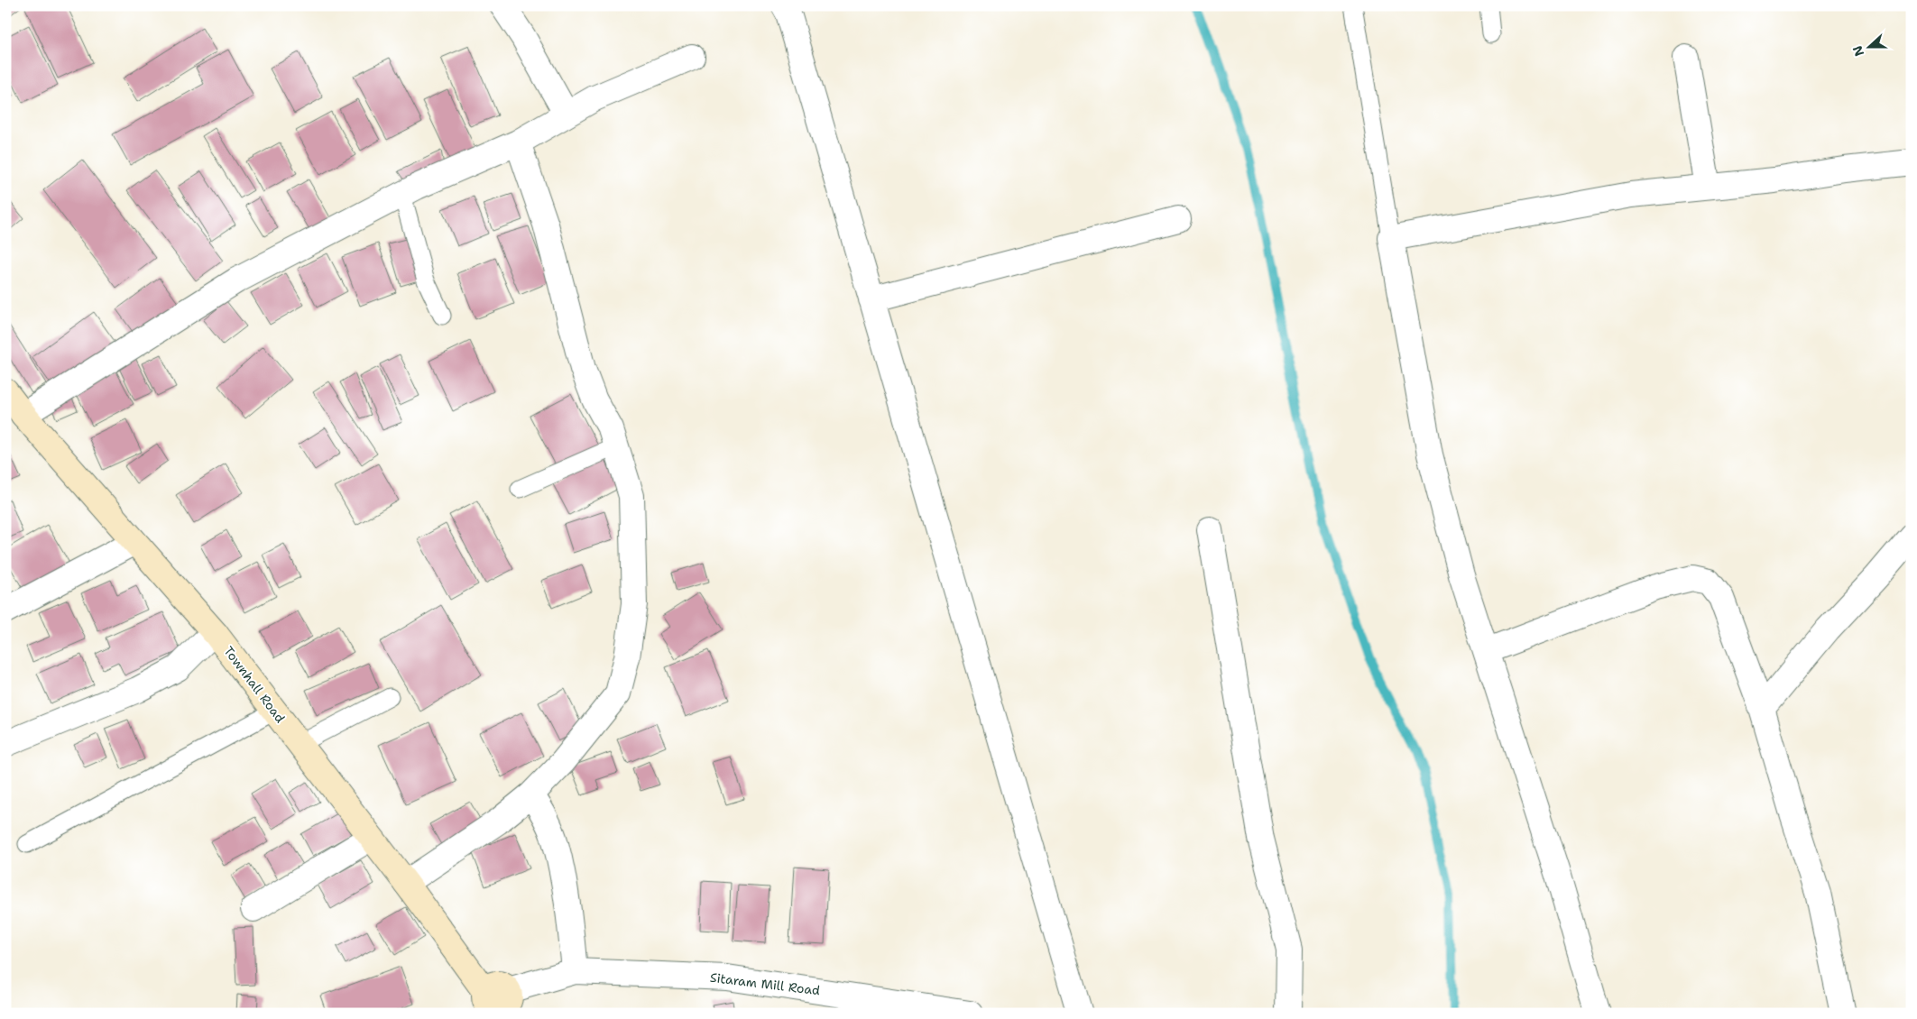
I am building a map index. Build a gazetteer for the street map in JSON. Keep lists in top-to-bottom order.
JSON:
{
  "streets": {
    "main road": ["Townhall Road"],
    "street": ["Sitaram Mill Road"]
  },
  "crossings": [
    ["Townhall Road", "Sitaram Mill Road"]
  ],
  "north": "left"
}
